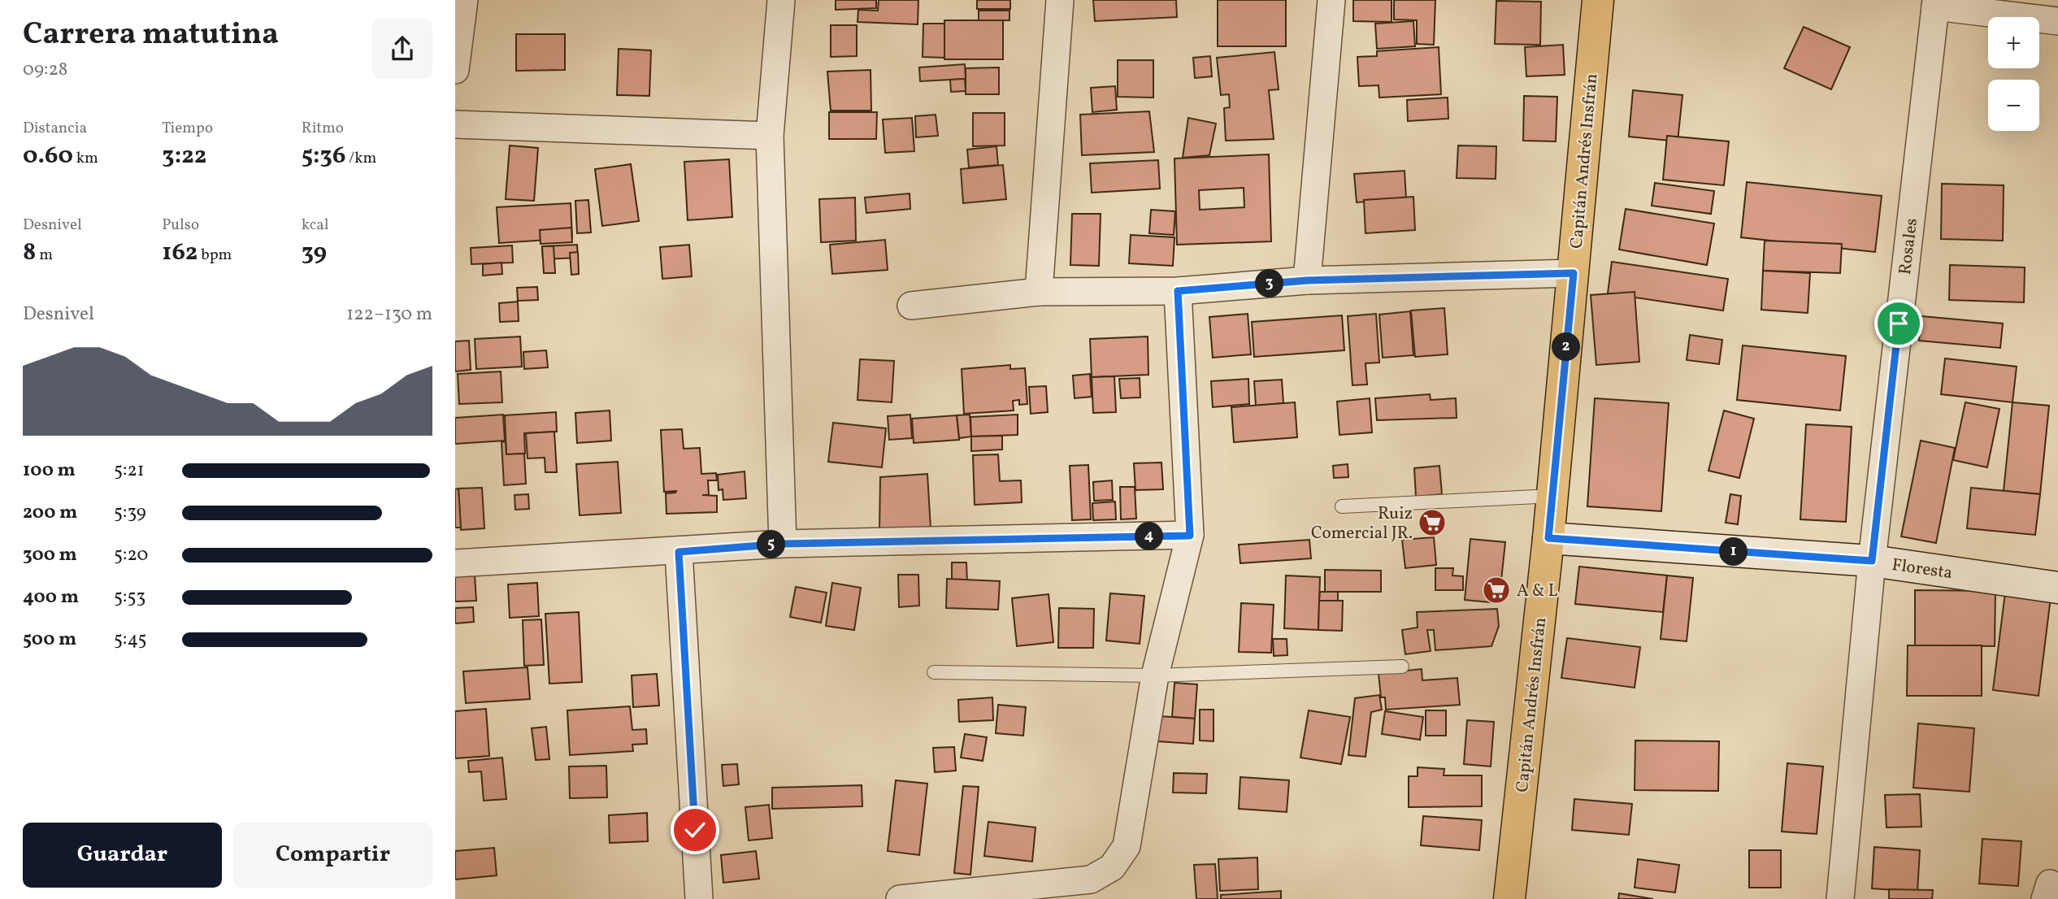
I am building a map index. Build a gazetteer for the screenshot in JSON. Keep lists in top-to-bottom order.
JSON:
{
  "streets": {
    "main road": ["Capitán Andrés Insfrán"],
    "street": ["Rosales", "Floresta"]
  },
  "crossings": [
    ["Capitán Andrés Insfrán", "Floresta"],
    ["Rosales", "Floresta"]
  ],
  "places": {
    "supermarket": ["Ruiz Comercial JR.", "A & L"]
  },
  "page": {
    "heading": ["Carrera matutina", "09:28"],
    "map_buttons": ["+", "−"],
    "stats": [
      ["Distancia", "0.60 km"],
      ["Tiempo", "3:22"],
      ["Ritmo", "5:36 /km"],
      ["Desnivel", "8 m"],
      ["Pulso", "162 bpm"],
      ["kcal", "39"]
    ],
    "pins": [
      "3",
      "2",
      "4",
      "5",
      "1"
    ],
    "chart": ["Desnivel", "122–130 m"],
    "list": [
      {
        "name": "100 m",
        "note": "5:21"
      },
      {
        "name": "200 m",
        "note": "5:39"
      },
      {
        "name": "300 m",
        "note": "5:20"
      },
      {
        "name": "400 m",
        "note": "5:53"
      },
      {
        "name": "500 m",
        "note": "5:45"
      }
    ],
    "buttons": ["Guardar", "Compartir"]
  }
}
